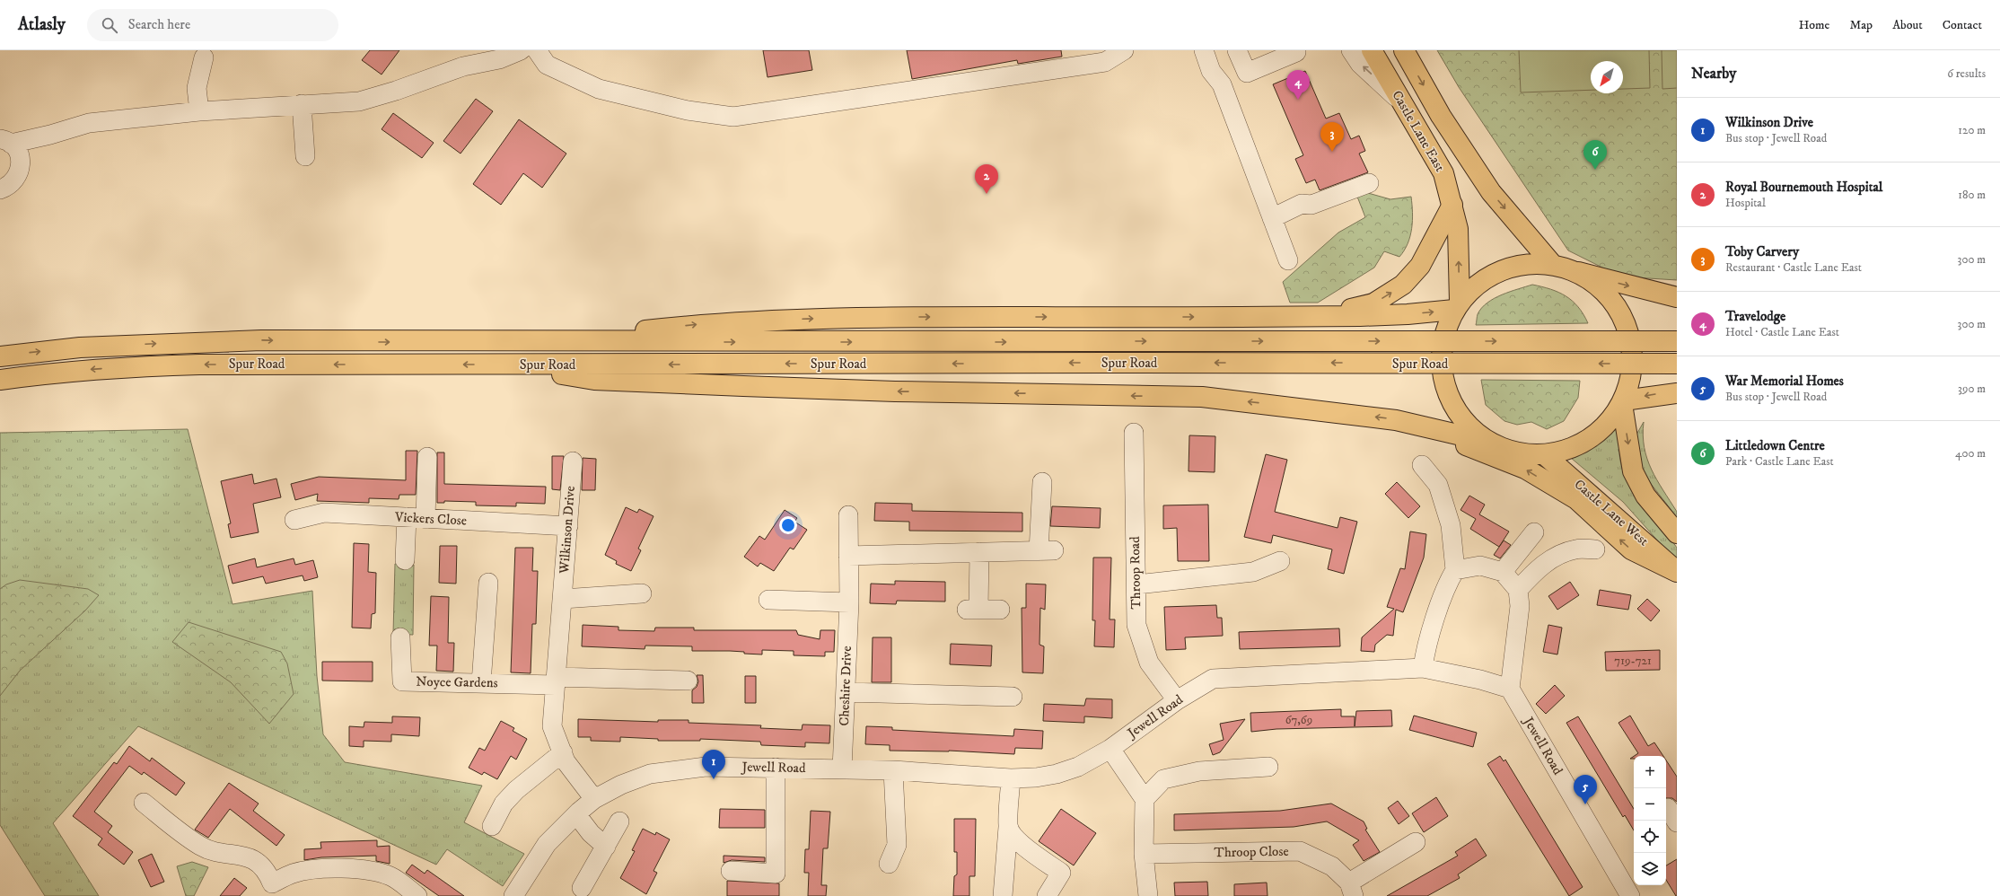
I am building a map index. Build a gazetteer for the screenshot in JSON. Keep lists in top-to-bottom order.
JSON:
{
  "streets": {
    "main road": ["Castle Lane East", "Spur Road", "Castle Lane West"],
    "street": [
      "Vickers Close",
      "Wilkinson Drive",
      "Throop Road",
      "Noyce Gardens",
      "Cheshire Drive",
      "Jewell Road",
      "Throop Close"
    ]
  },
  "crossings": [
    ["Vickers Close", "Wilkinson Drive"],
    ["Wilkinson Drive", "Noyce Gardens"],
    ["Wilkinson Drive", "Jewell Road"],
    ["Throop Road", "Jewell Road"],
    ["Cheshire Drive", "Jewell Road"]
  ],
  "house_numbers": ["719-721", "67,69"],
  "north": "bottom left",
  "page": {
    "header": "Atlasly",
    "search": "Search here",
    "nav": [
      "Home",
      "Map",
      "About",
      "Contact"
    ],
    "heading": ["Nearby", "6 results"],
    "pins": [
      "4",
      "3",
      "6",
      "2",
      "1",
      "5"
    ],
    "list": [
      {
        "mark": "1",
        "name": "Wilkinson Drive",
        "note": "Bus stop · Jewell Road",
        "value": "120 m"
      },
      {
        "mark": "2",
        "name": "Royal Bournemouth Hospital",
        "note": "Hospital",
        "value": "180 m"
      },
      {
        "mark": "3",
        "name": "Toby Carvery",
        "note": "Restaurant · Castle Lane East",
        "value": "300 m"
      },
      {
        "mark": "4",
        "name": "Travelodge",
        "note": "Hotel · Castle Lane East",
        "value": "300 m"
      },
      {
        "mark": "5",
        "name": "War Memorial Homes",
        "note": "Bus stop · Jewell Road",
        "value": "390 m"
      },
      {
        "mark": "6",
        "name": "Littledown Centre",
        "note": "Park · Castle Lane East",
        "value": "400 m"
      }
    ],
    "map_buttons": ["+", "−"]
  }
}
